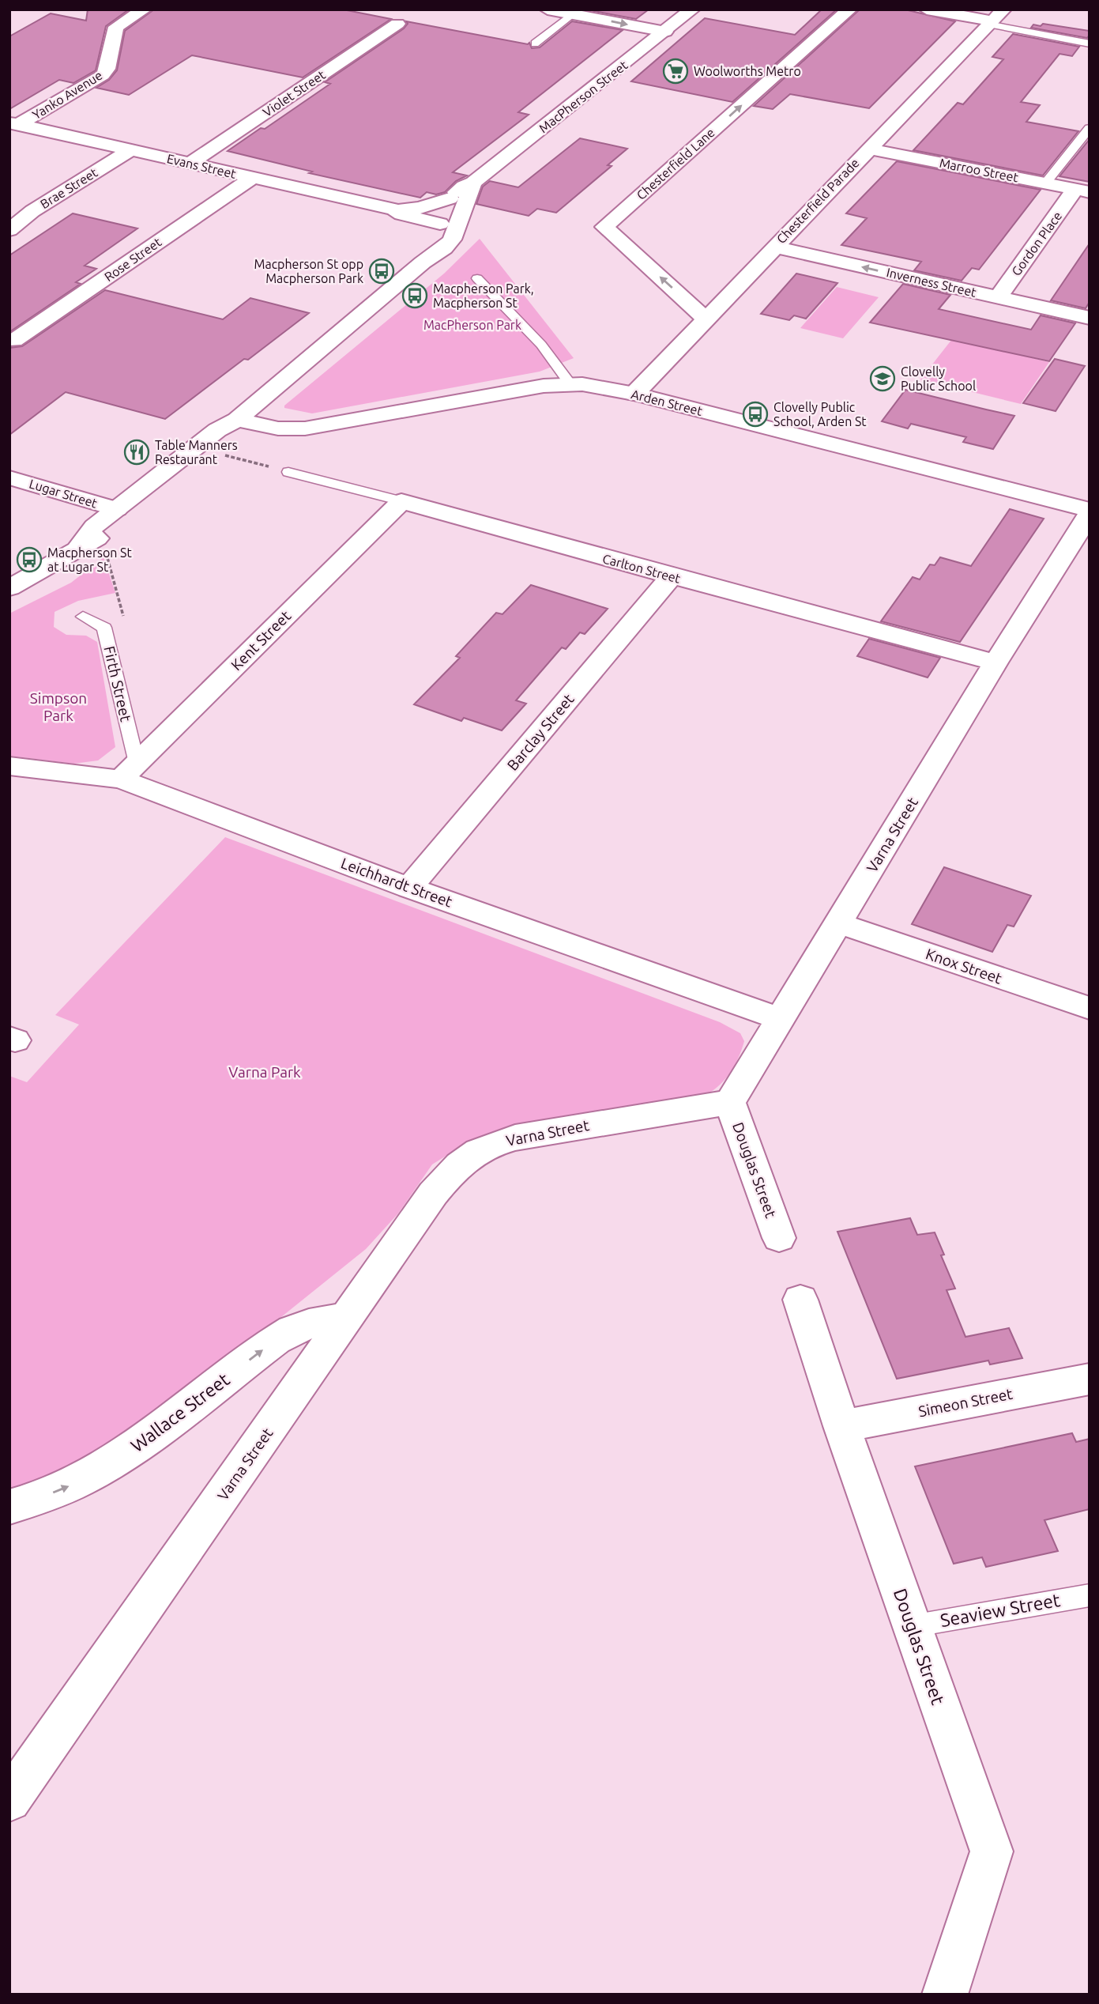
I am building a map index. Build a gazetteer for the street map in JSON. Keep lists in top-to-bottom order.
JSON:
{
  "streets": {
    "street": [
      "Violet Street",
      "Yanko Avenue",
      "MacPherson Street",
      "Chesterfield Lane",
      "Evans Street",
      "Marroo Street",
      "Brae Street",
      "Chesterfield Parade",
      "Gordon Place",
      "Rose Street",
      "Inverness Street",
      "Arden Street",
      "Lugar Street",
      "Carlton Street",
      "Kent Street",
      "Barclay Street",
      "Varna Street",
      "Leichhardt Street",
      "Knox Street",
      "Douglas Street",
      "Simeon Street",
      "Wallace Street"
    ],
    "lane": ["Firth Street", "Seaview Street"]
  },
  "crossings": [
    ["Violet Street", "Evans Street"],
    ["Yanko Avenue", "Evans Street"],
    ["MacPherson Street", "Evans Street"],
    ["Chesterfield Lane", "Chesterfield Parade"],
    ["Evans Street", "Brae Street"],
    ["Evans Street", "Rose Street"],
    ["Marroo Street", "Chesterfield Parade"],
    ["Marroo Street", "Gordon Place"],
    ["Chesterfield Parade", "Inverness Street"],
    ["Chesterfield Parade", "Arden Street"],
    ["Gordon Place", "Inverness Street"],
    ["Arden Street", "Varna Street"],
    ["Carlton Street", "Kent Street"],
    ["Carlton Street", "Barclay Street"],
    ["Carlton Street", "Varna Street"],
    ["Kent Street", "Firth Street"],
    ["Kent Street", "Leichhardt Street"],
    ["Firth Street", "Leichhardt Street"],
    ["Barclay Street", "Leichhardt Street"],
    ["Varna Street", "Leichhardt Street"],
    ["Varna Street", "Knox Street"],
    ["Varna Street", "Douglas Street"],
    ["Varna Street", "Wallace Street"],
    ["Douglas Street", "Simeon Street"],
    ["Douglas Street", "Seaview Street"]
  ],
  "one_way": ["Inverness Street", "Wallace Street"],
  "parks": ["MacPherson Park", "Simpson Park", "Varna Park"],
  "places": {
    "supermarket": ["Woolworths Metro"],
    "bus stop": [
      "Macpherson St opp Macpherson Park",
      "Macpherson Park, Macpherson St",
      "Clovelly Public School, Arden St",
      "Macpherson St at Lugar St"
    ],
    "school or university": ["Clovelly Public School"],
    "restaurant": ["Table Manners Restaurant"]
  }
}
